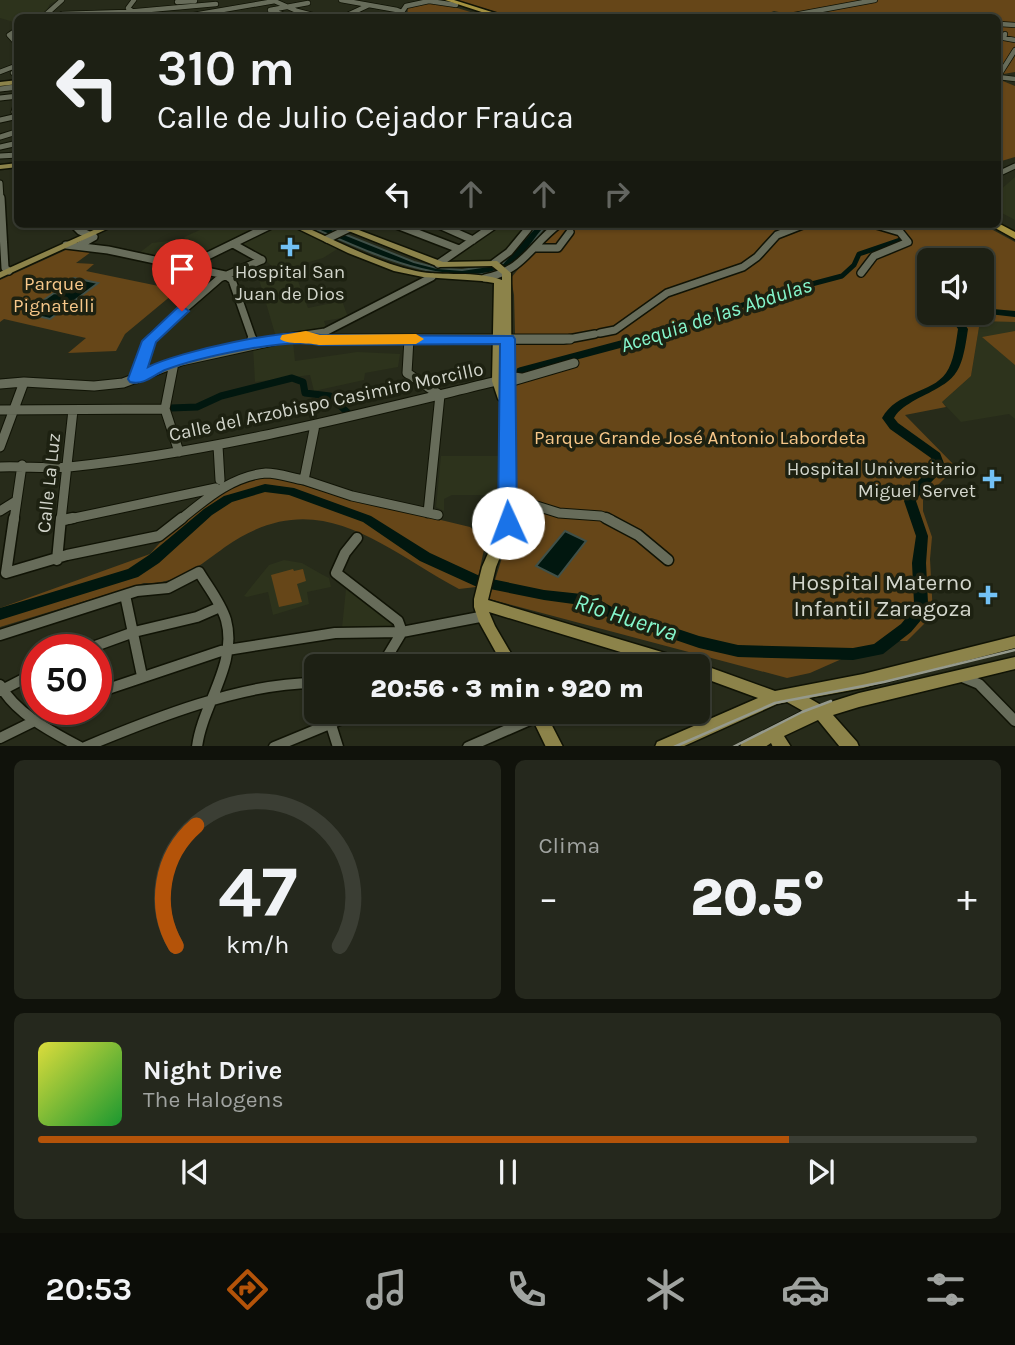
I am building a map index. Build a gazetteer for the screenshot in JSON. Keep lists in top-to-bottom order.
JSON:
{
  "streets": {
    "street": ["Calle del Arzobispo Casimiro Morcillo", "Calle La Luz"]
  },
  "crossings": [
    ["Calle del Arzobispo Casimiro Morcillo", "Calle La Luz"]
  ],
  "water": ["Acequia de las Abdulas", "Río Huerva"],
  "parks": ["Parque Pignatelli", "Parque Grande José Antonio Labordeta"],
  "places": {
    "health": ["Hospital San Juan de Dios", "Hospital Universitario Miguel Servet", "Hospital Materno Infantil Zaragoza"]
  },
  "page": {
    "turn": ["310 m", "Calle de Julio Cejador Fraúca"],
    "limit": "50",
    "trip": "20:56 · 3 min · 920 m",
    "tile": "Clima",
    "heat": ["−", "20.5°", "+"],
    "song": ["Night Drive", "The Halogens"],
    "tabs": "20:53",
    "gauge": ["47", "km/h"]
  }
}
